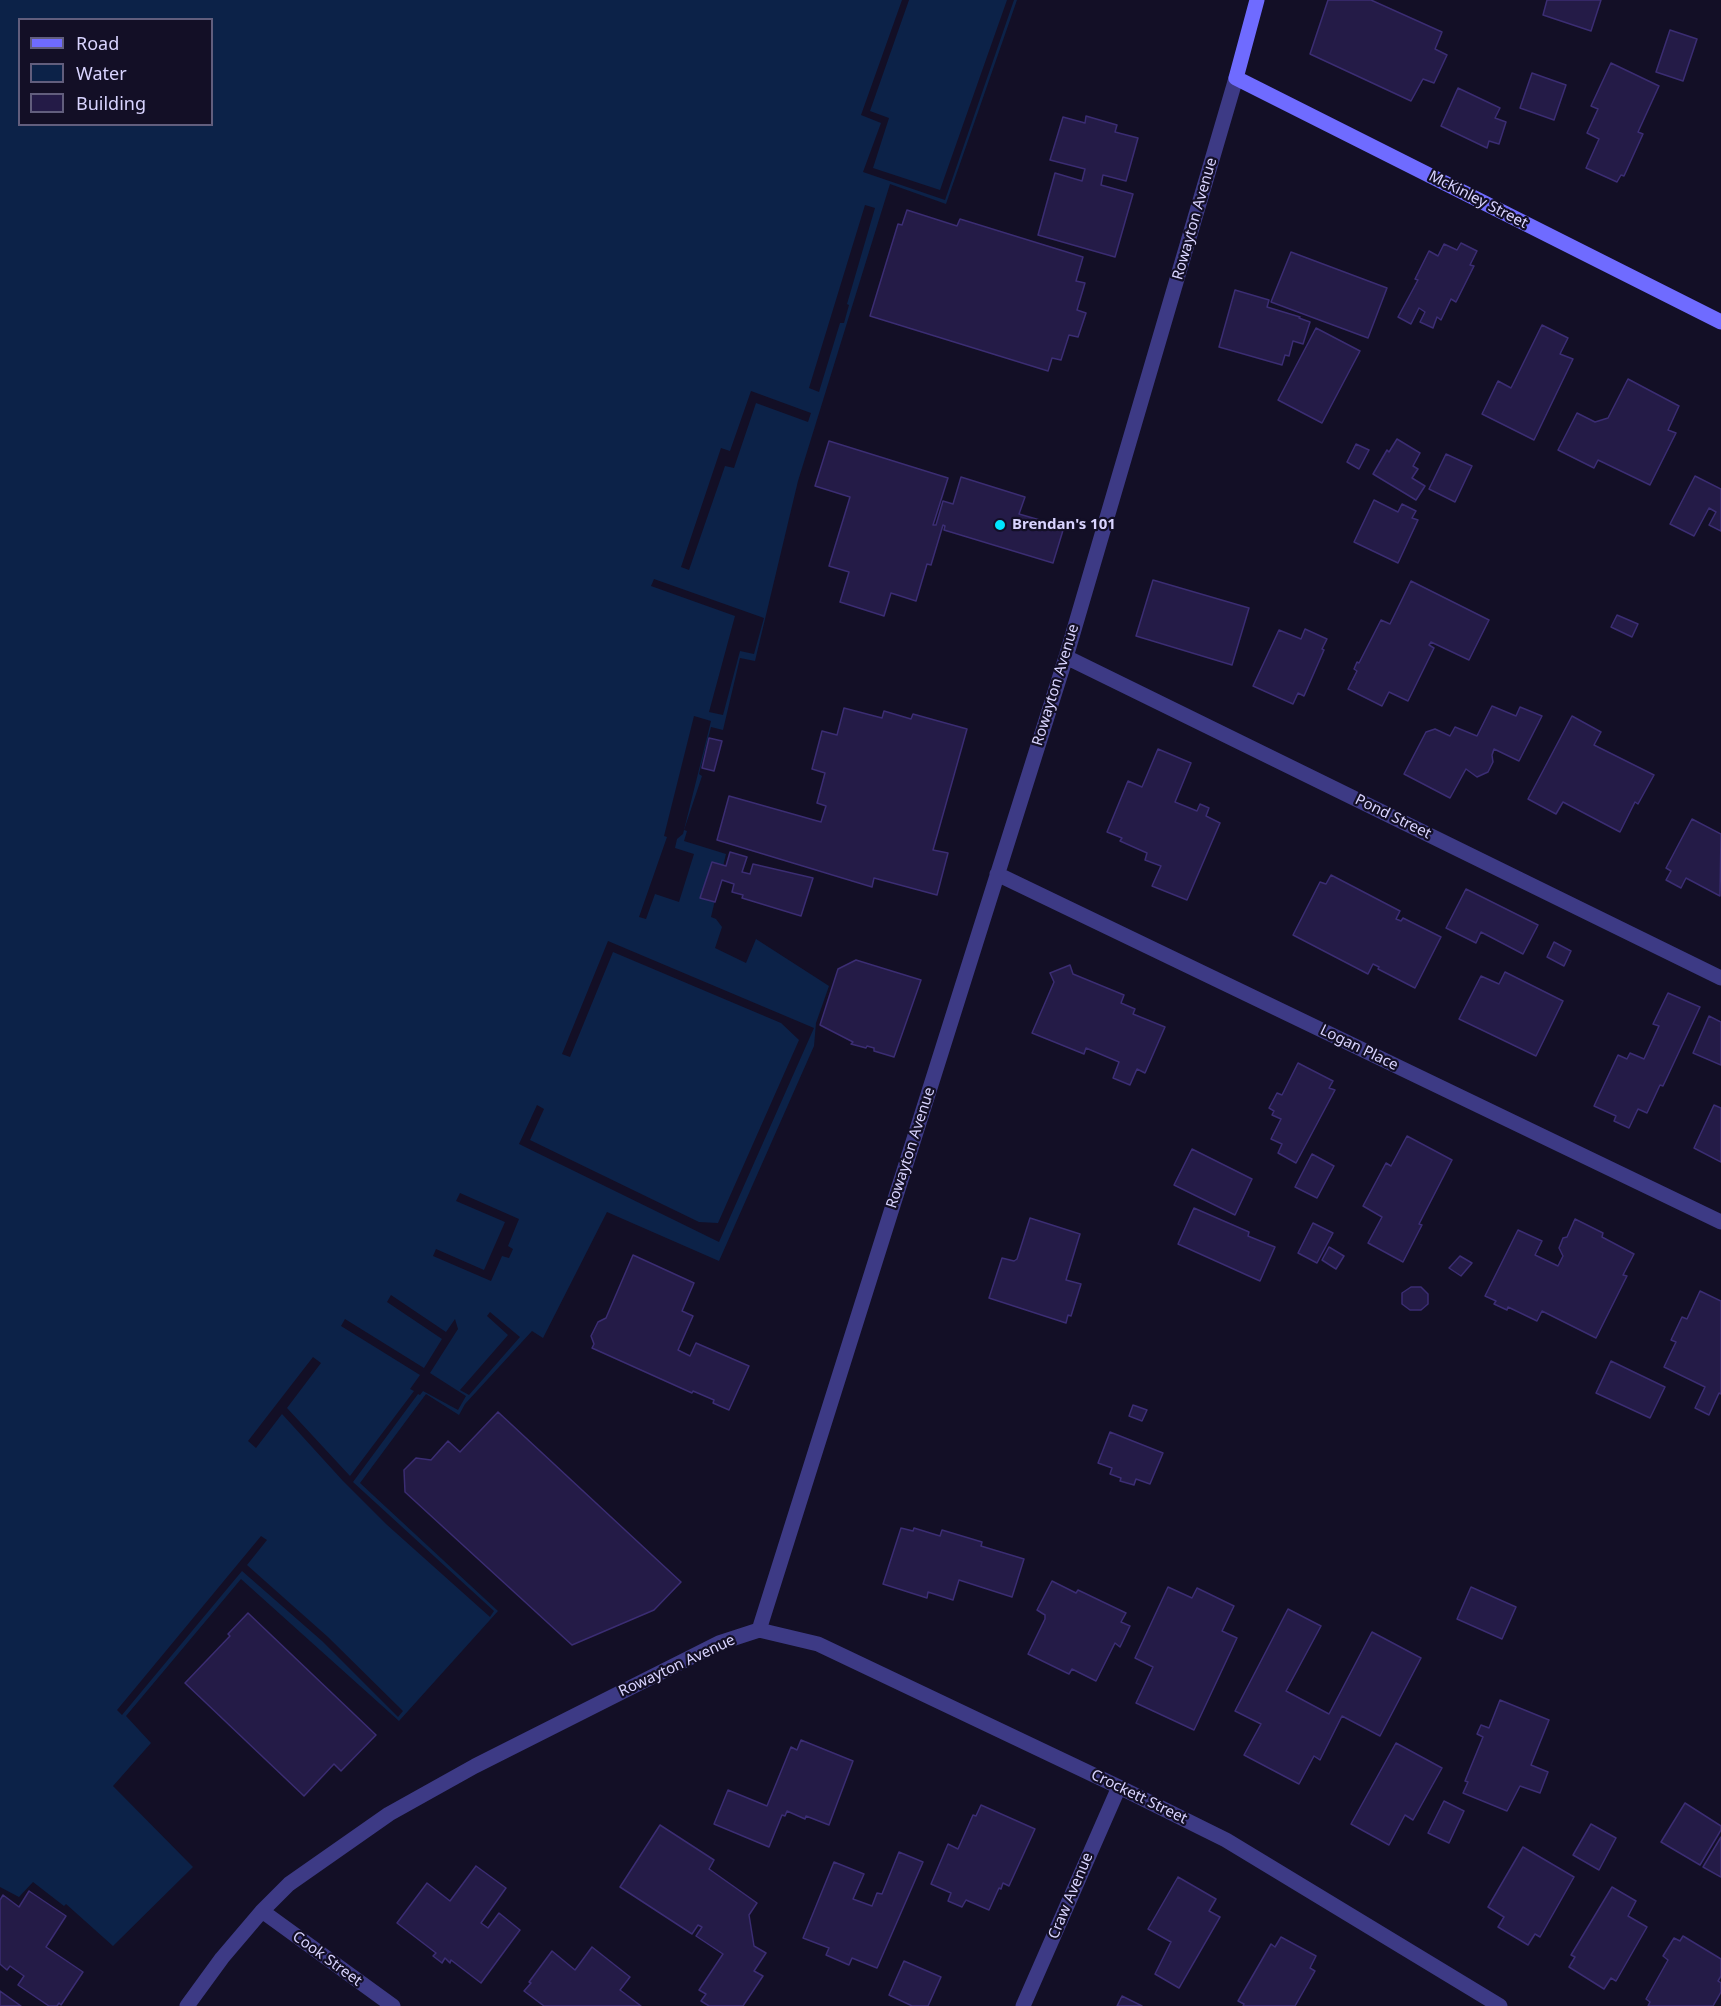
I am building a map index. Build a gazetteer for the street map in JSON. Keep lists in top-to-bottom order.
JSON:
{
  "streets": {
    "main road": ["McKinley Street", "Rowayton Avenue"],
    "street": [
      "Pond Street",
      "Logan Place",
      "Crockett Street",
      "Craw Avenue",
      "Cook Street"
    ]
  },
  "crossings": [
    ["McKinley Street", "Rowayton Avenue"],
    ["Rowayton Avenue", "Pond Street"],
    ["Rowayton Avenue", "Logan Place"],
    ["Rowayton Avenue", "Crockett Street"],
    ["Rowayton Avenue", "Cook Street"],
    ["Crockett Street", "Craw Avenue"]
  ],
  "places": ["Brendan's 101"],
  "legend": ["Road", "Water", "Building"]
}
